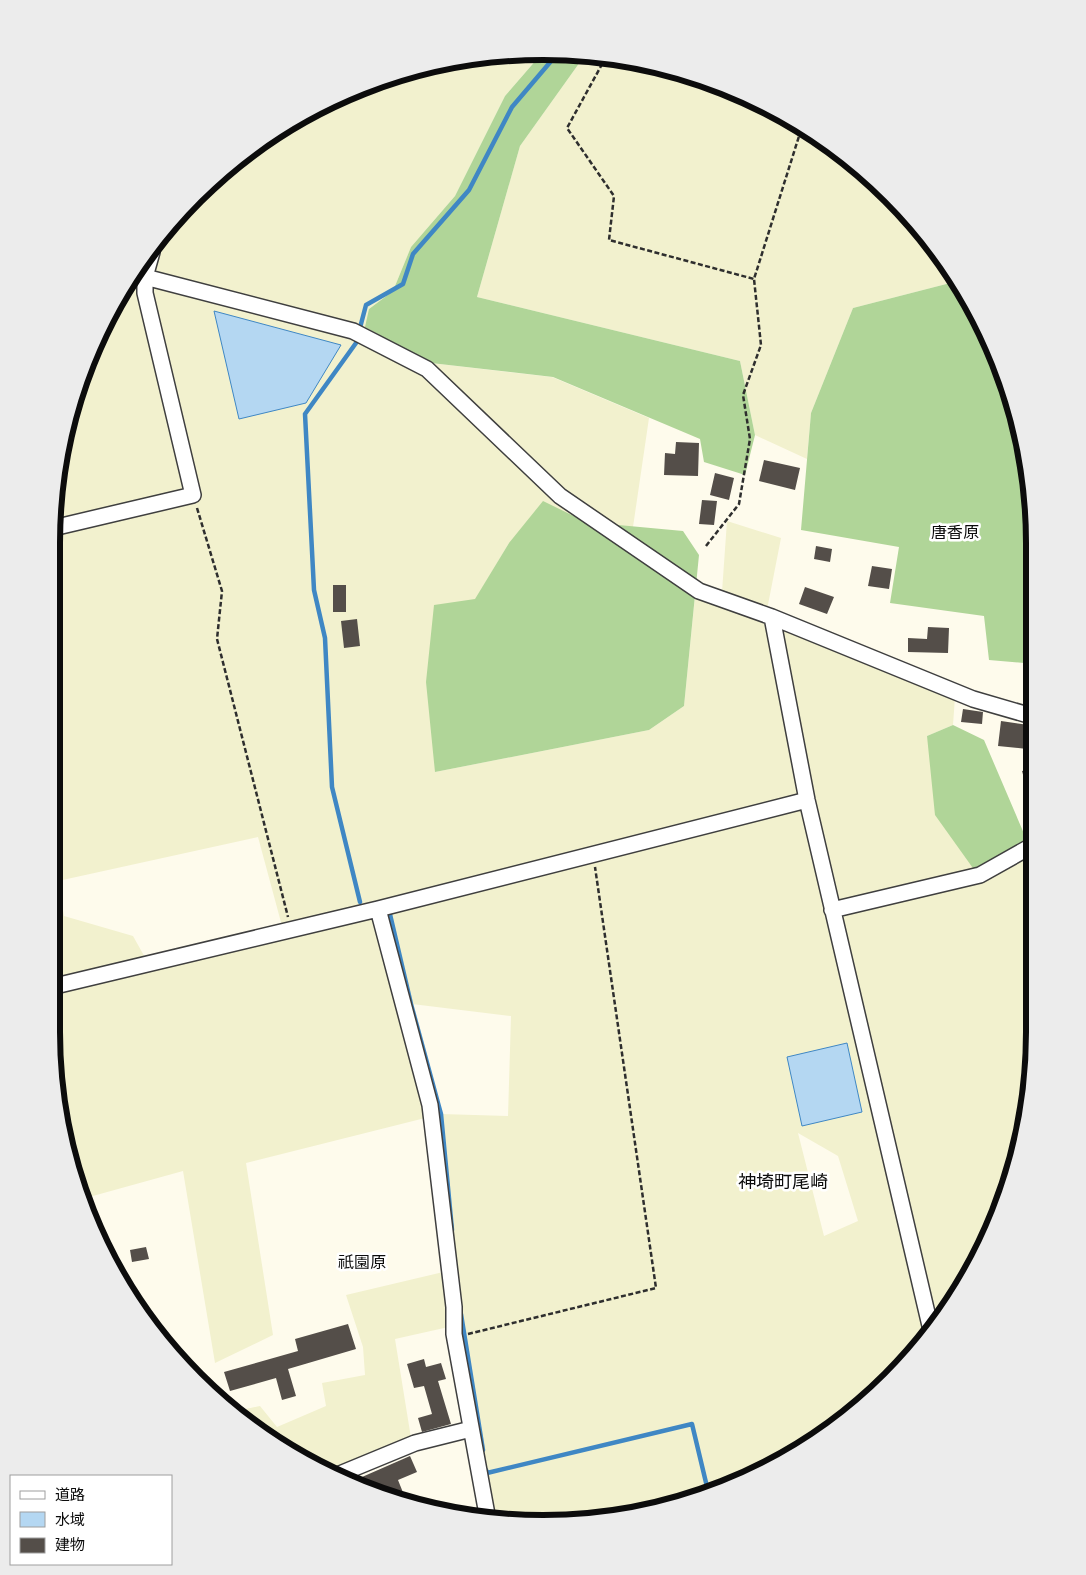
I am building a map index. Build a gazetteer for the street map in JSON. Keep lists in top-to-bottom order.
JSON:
{
  "districts": ["唐香原", "神埼町尾崎", "祇園原"],
  "legend": ["道路", "水域", "建物"]
}
